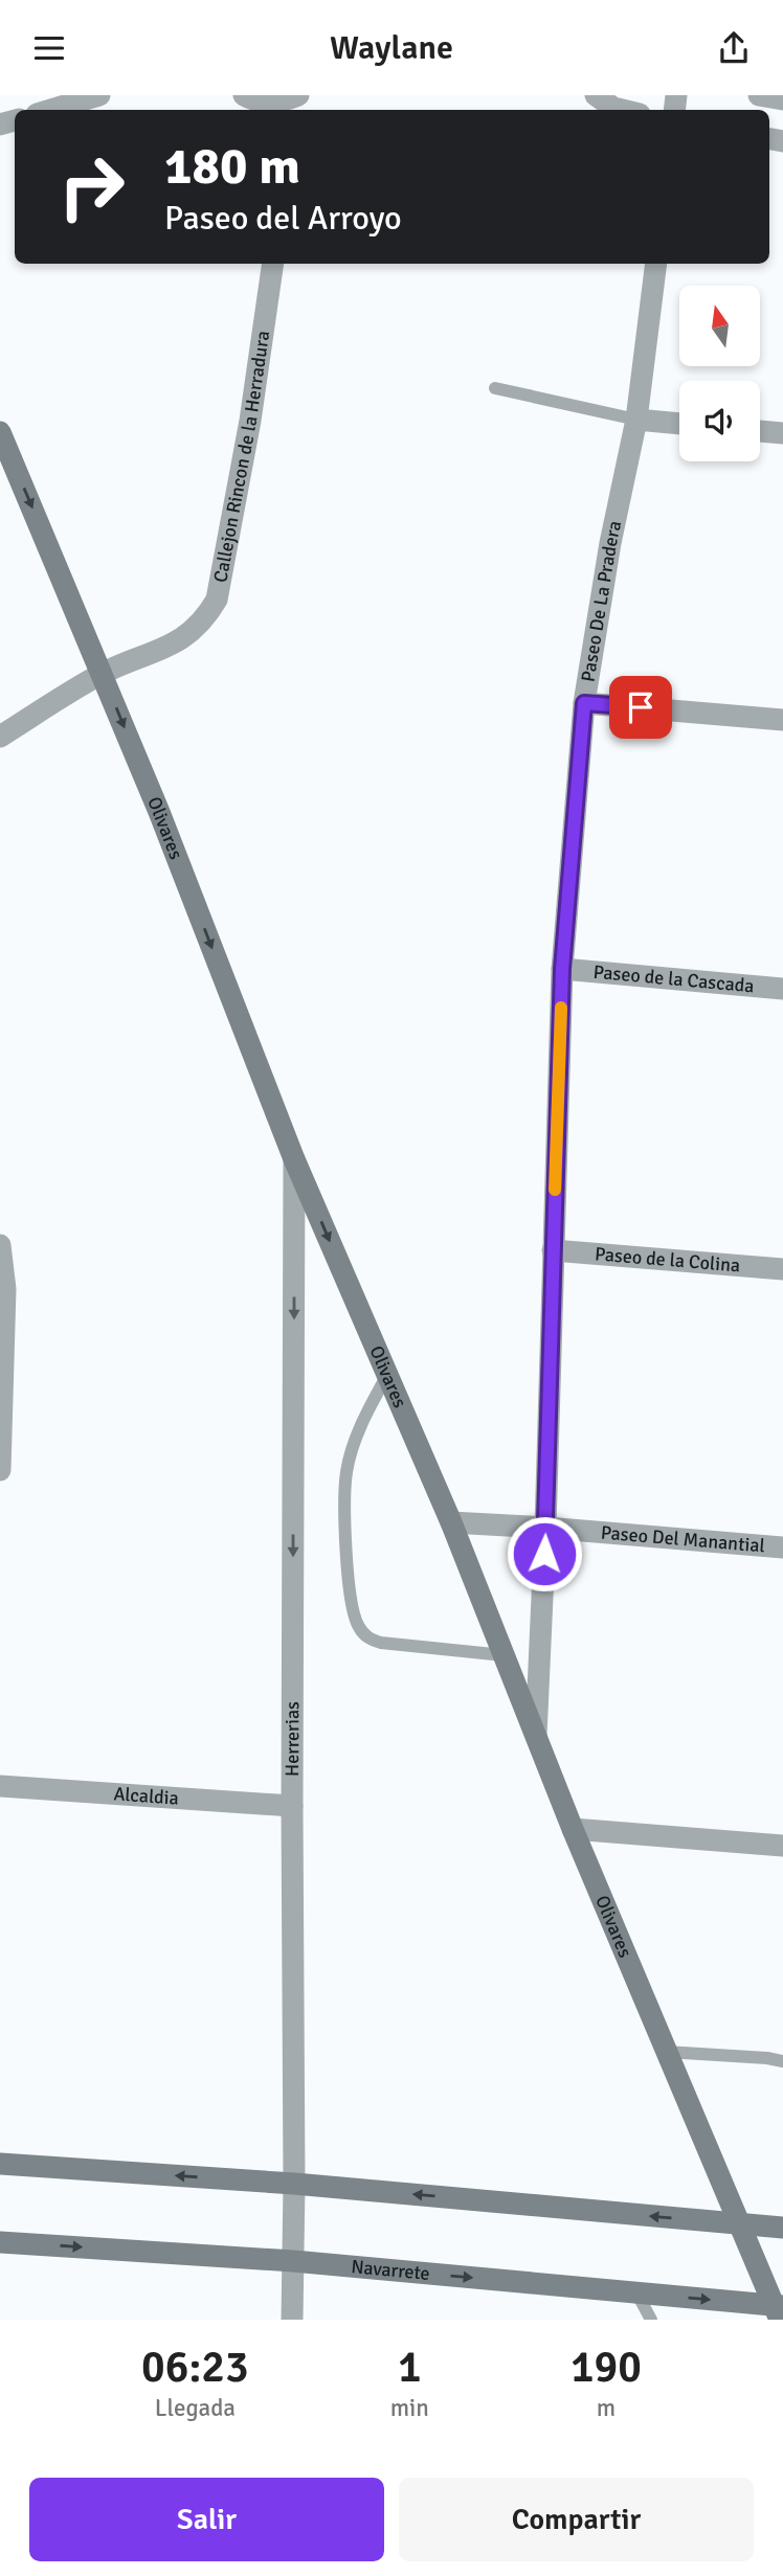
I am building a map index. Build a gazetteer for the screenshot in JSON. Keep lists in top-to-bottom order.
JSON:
{
  "streets": {
    "main road": ["Olivares", "Navarrete"],
    "street": [
      "Callejon Rincon de la Herradura",
      "Paseo De La Pradera",
      "Paseo de la Cascada",
      "Paseo de la Colina",
      "Paseo Del Manantial",
      "Herrerias",
      "Alcaldia"
    ]
  },
  "crossings": [
    ["Callejon Rincon de la Herradura", "Olivares"],
    ["Paseo De La Pradera", "Olivares"],
    ["Paseo De La Pradera", "Paseo de la Cascada"],
    ["Paseo De La Pradera", "Paseo de la Colina"],
    ["Paseo De La Pradera", "Paseo Del Manantial"],
    ["Olivares", "Paseo Del Manantial"],
    ["Olivares", "Herrerias"],
    ["Olivares", "Navarrete"],
    ["Herrerias", "Alcaldia"],
    ["Herrerias", "Navarrete"]
  ],
  "one_way": ["Olivares", "Herrerias"],
  "north": "top",
  "page": {
    "header": "Waylane",
    "turn": ["180 m", "Paseo del Arroyo"],
    "eta": [
      "06:23",
      "Llegada",
      "1",
      "min",
      "190",
      "m"
    ],
    "buttons": ["Salir", "Compartir"]
  }
}
